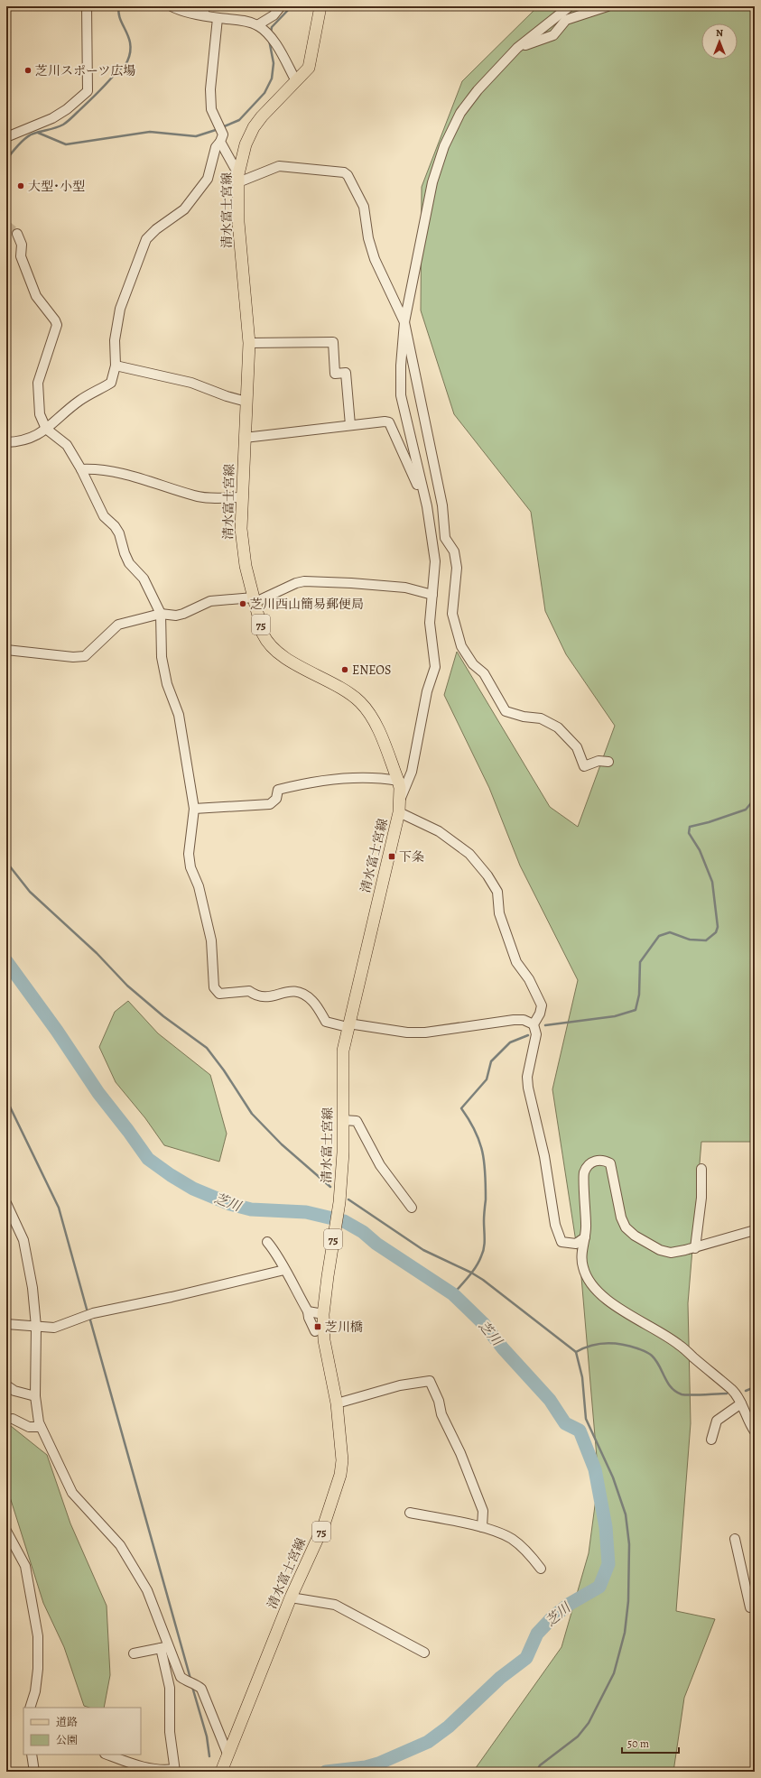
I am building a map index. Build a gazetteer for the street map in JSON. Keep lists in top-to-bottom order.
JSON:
{
  "streets": {
    "main road": ["清水富士宮線", "75"]
  },
  "water": ["芝川"],
  "places": {
    "other": [
      "芝川スポーツ広場",
      "大型･小型",
      "芝川西山簡易郵便局",
      "ENEOS"
    ],
    "transit": ["下条", "芝川橋"]
  },
  "legend": ["道路", "公園"],
  "scale_bar": "50 m",
  "north": "top"
}
